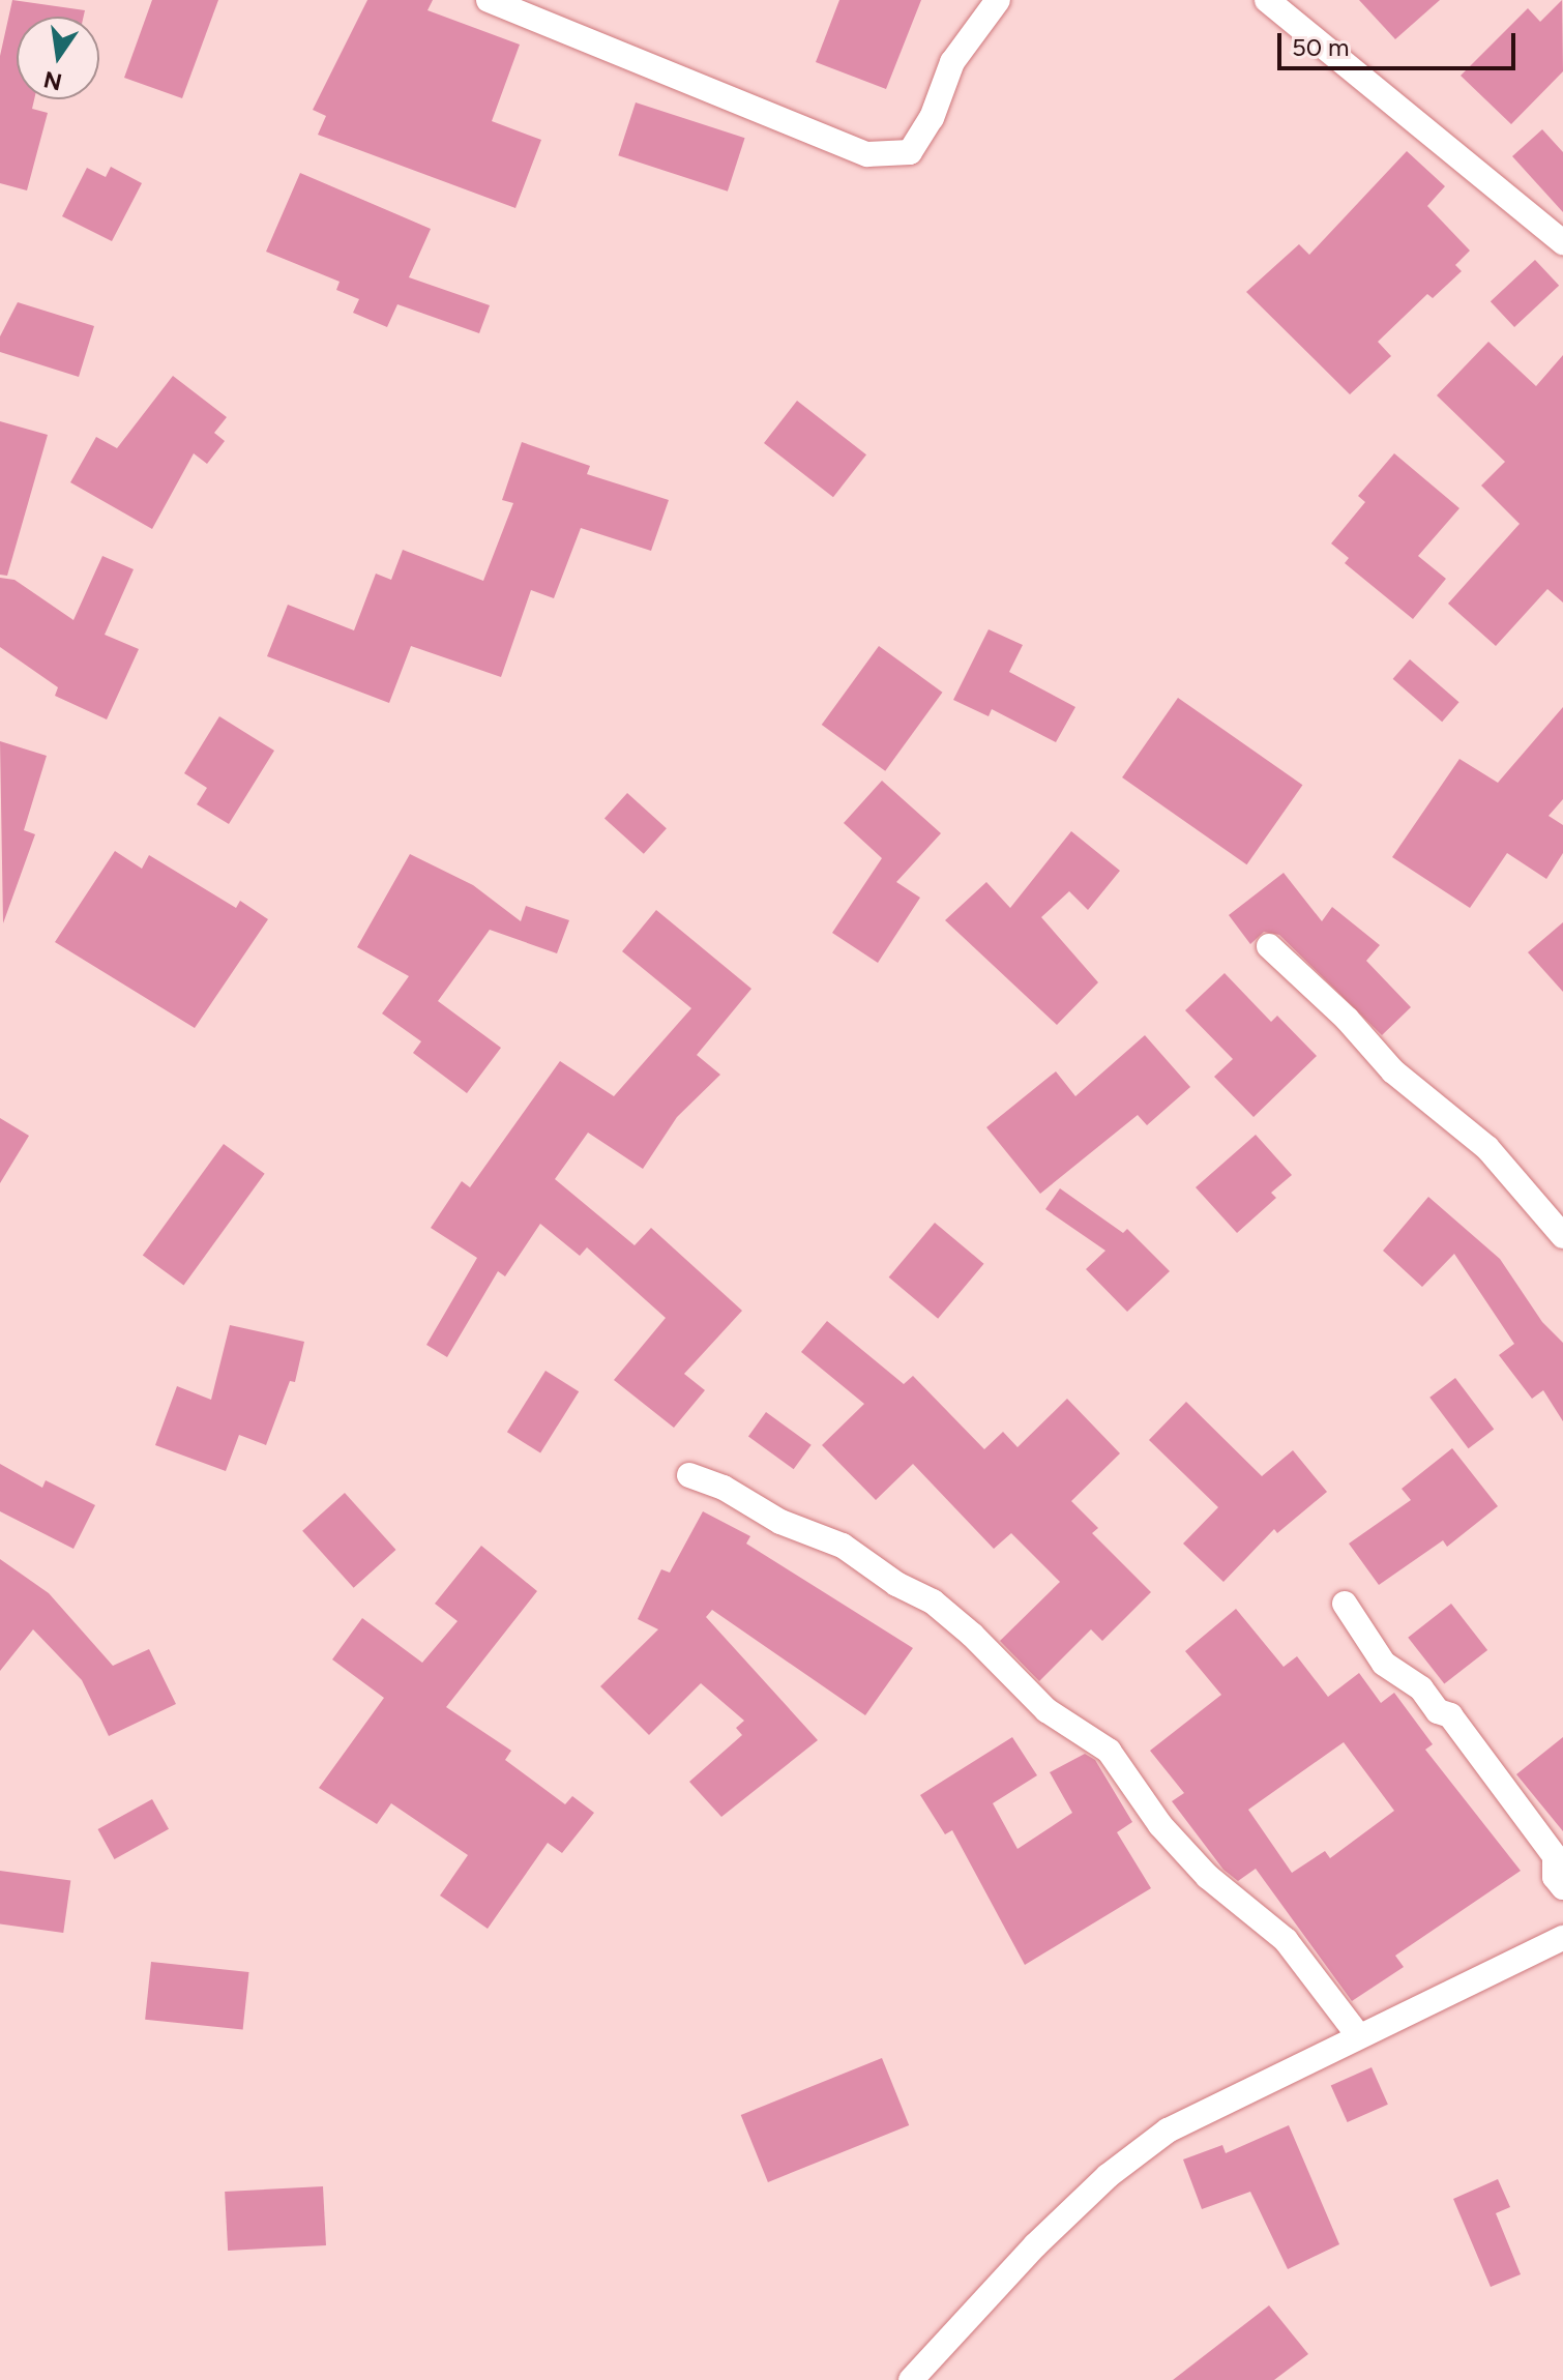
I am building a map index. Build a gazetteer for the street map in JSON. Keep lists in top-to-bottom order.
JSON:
{
  "scale_bar": "50 m",
  "north": "bottom"
}
